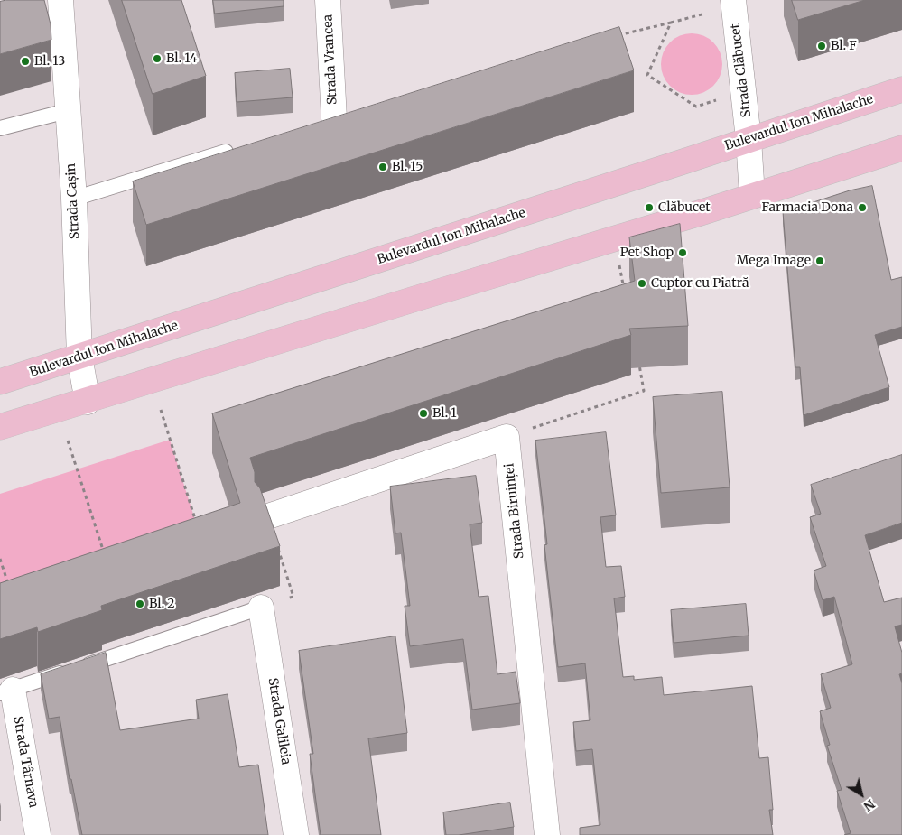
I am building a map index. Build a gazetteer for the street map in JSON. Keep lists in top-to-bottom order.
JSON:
{
  "streets": {
    "main road": ["Bulevardul Ion Mihalache"],
    "street": [
      "Strada Vrancea",
      "Strada Clăbucet",
      "Strada Cașin",
      "Strada Biruinței",
      "Strada Galileia",
      "Strada Târnava"
    ]
  },
  "crossings": [
    ["Strada Clăbucet", "Bulevardul Ion Mihalache"],
    ["Bulevardul Ion Mihalache", "Strada Cașin"]
  ],
  "places": [
    "Bl. F",
    "Bl. 14",
    "Bl. 13",
    "Bl. 15",
    "Clăbucet",
    "Farmacia Dona",
    "Pet Shop",
    "Mega Image",
    "Cuptor cu Piatră",
    "Bl. 1",
    "Bl. 2"
  ],
  "north": "bottom right"
}
